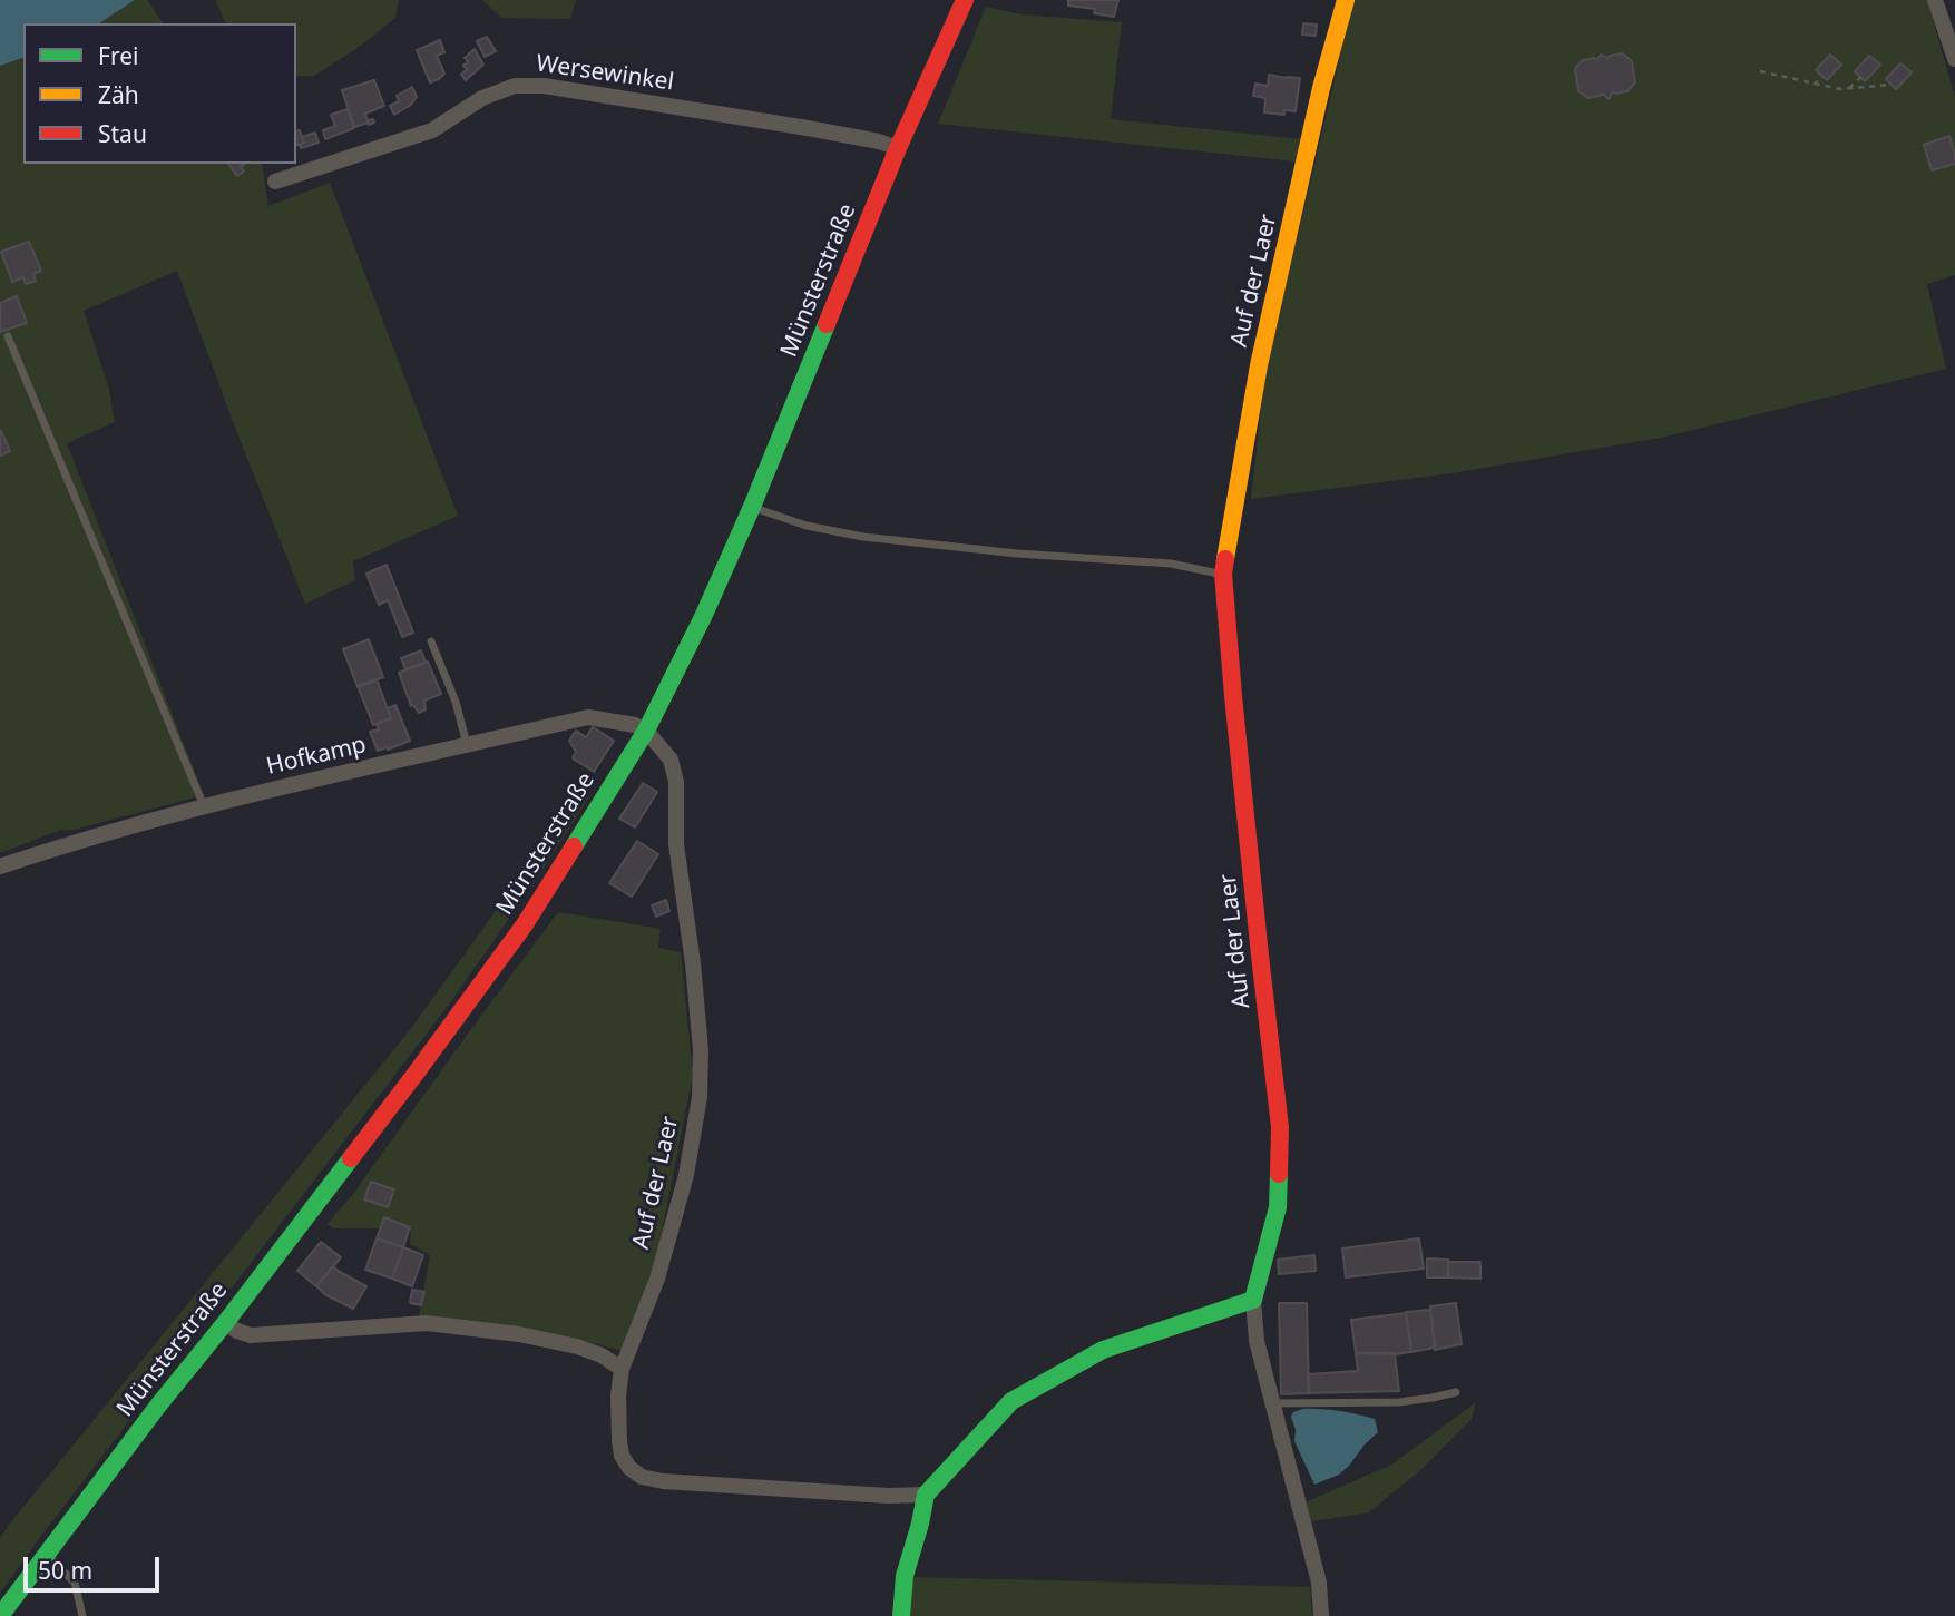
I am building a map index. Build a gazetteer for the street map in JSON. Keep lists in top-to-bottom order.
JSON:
{
  "streets": {
    "main road": ["Münsterstraße", "Auf der Laer"],
    "street": ["Wersewinkel", "Hofkamp"]
  },
  "crossings": [
    ["Wersewinkel", "Münsterstraße"],
    ["Münsterstraße", "Auf der Laer"],
    ["Münsterstraße", "Hofkamp"],
    ["Auf der Laer", "Hofkamp"]
  ],
  "legend": ["Frei", "Zäh", "Stau"],
  "scale_bar": "50 m"
}
